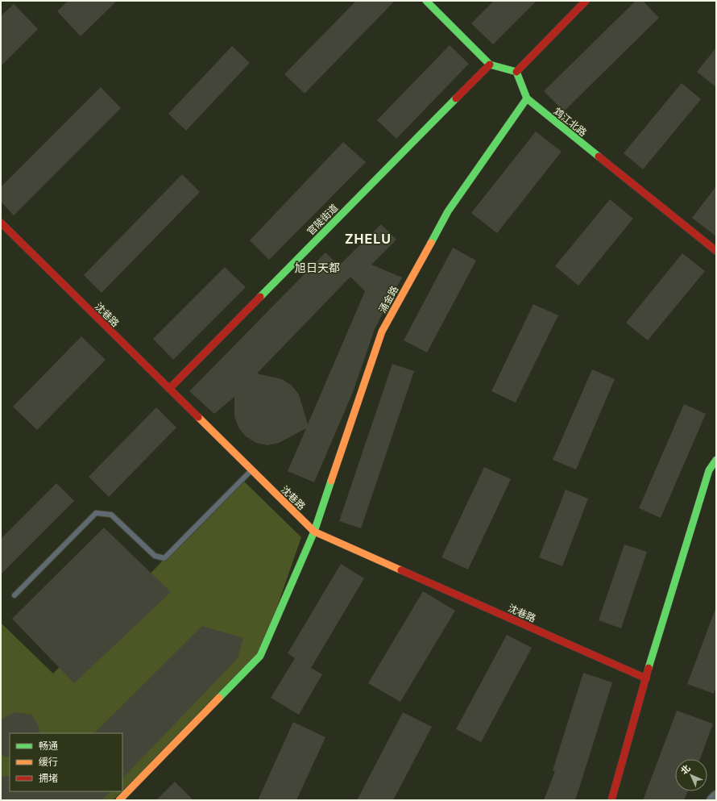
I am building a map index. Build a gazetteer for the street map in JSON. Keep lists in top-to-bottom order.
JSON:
{
  "streets": {
    "street": [
      "鸩江北路",
      "官陡街道",
      "涌金路",
      "沈巷路"
    ]
  },
  "crossings": [
    ["鸩江北路", "涌金路"],
    ["官陡街道", "沈巷路"],
    ["涌金路", "沈巷路"]
  ],
  "districts": ["ZHELU", "旭日天都"],
  "legend": ["畅通", "缓行", "拥堵"],
  "north": "top left"
}
